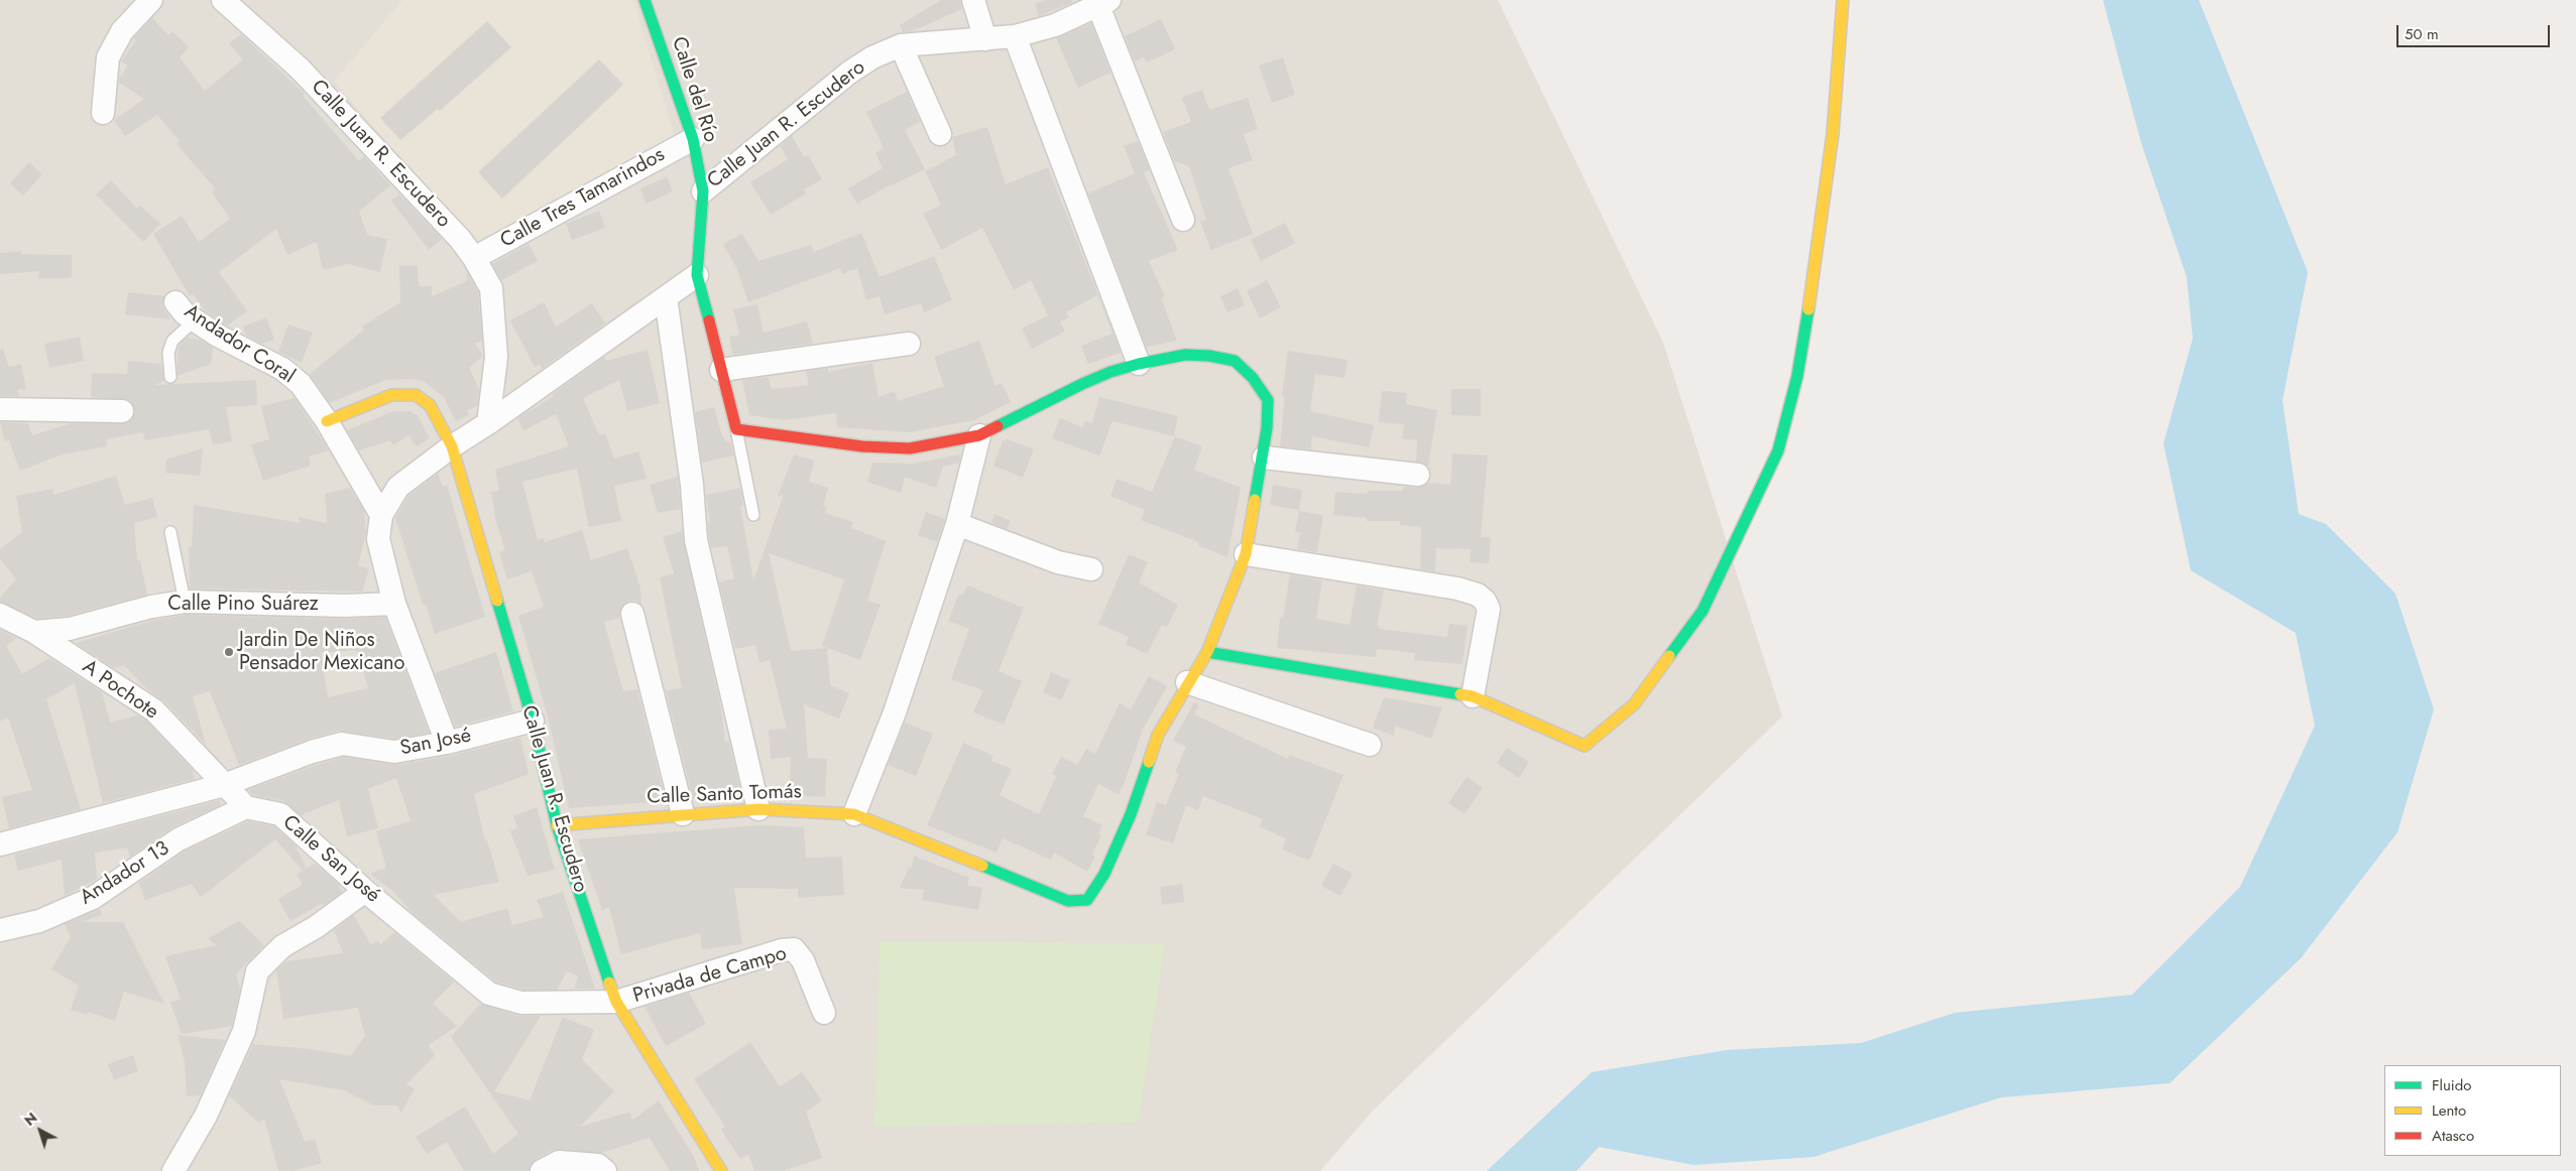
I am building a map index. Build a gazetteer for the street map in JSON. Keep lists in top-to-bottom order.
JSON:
{
  "streets": {
    "street": [
      "Calle del Río",
      "Calle Juan R. Escudero",
      "Calle Tres Tamarindos",
      "Andador Coral",
      "Calle Pino Suárez",
      "A Pochote",
      "San José",
      "Calle Santo Tomás",
      "Calle San José",
      "Andador 13",
      "Privada de Campo"
    ]
  },
  "crossings": [
    ["Calle del Río", "Calle Juan R. Escudero"],
    ["Calle del Río", "Calle Tres Tamarindos"],
    ["Calle Juan R. Escudero", "Calle Tres Tamarindos"],
    ["Calle Juan R. Escudero", "Andador Coral"],
    ["Calle Juan R. Escudero", "San José"],
    ["Calle Juan R. Escudero", "Calle Santo Tomás"],
    ["Calle Juan R. Escudero", "Calle San José"],
    ["Calle Juan R. Escudero", "Privada de Campo"],
    ["Calle Pino Suárez", "A Pochote"],
    ["A Pochote", "San José"],
    ["Calle San José", "Andador 13"],
    ["Calle San José", "Privada de Campo"]
  ],
  "places": ["Jardin De Niños Pensador Mexicano"],
  "legend": ["Fluido", "Lento", "Atasco"],
  "scale_bar": "50 m",
  "north": "top left"
}
